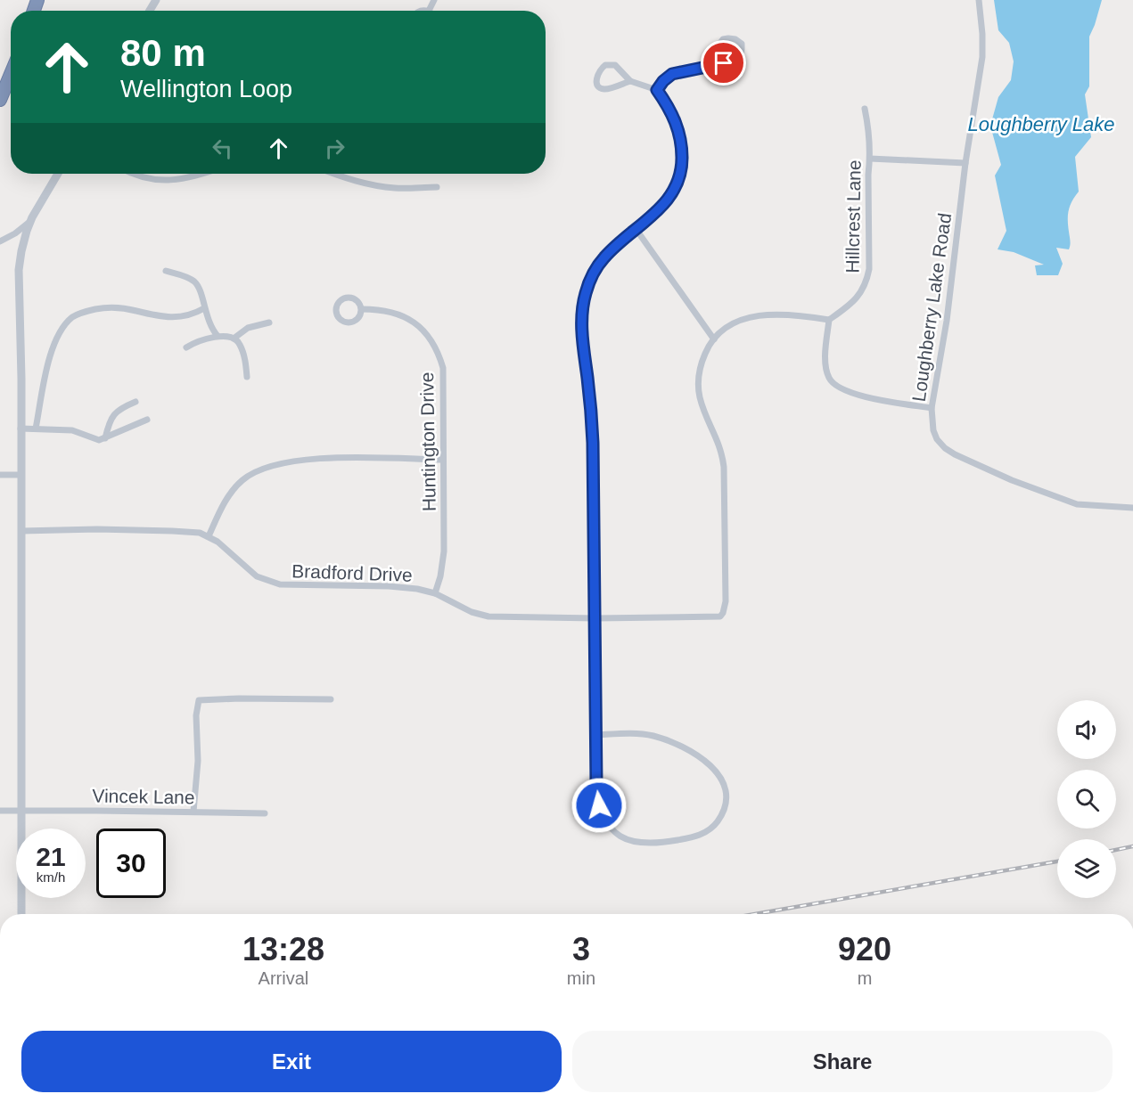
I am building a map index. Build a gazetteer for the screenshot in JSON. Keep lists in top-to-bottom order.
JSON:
{
  "streets": {
    "street": [
      "Hillcrest Lane",
      "Loughberry Lake Road",
      "Huntington Drive",
      "Bradford Drive",
      "Vincek Lane"
    ]
  },
  "crossings": [
    ["Huntington Drive", "Bradford Drive"]
  ],
  "water": ["Loughberry Lake"],
  "page": {
    "turn": ["80 m", "Wellington Loop"],
    "speed": "21 km/h",
    "limit": "30",
    "eta": [
      "13:28",
      "Arrival",
      "3",
      "min",
      "920",
      "m"
    ],
    "buttons": ["Exit", "Share"]
  }
}
